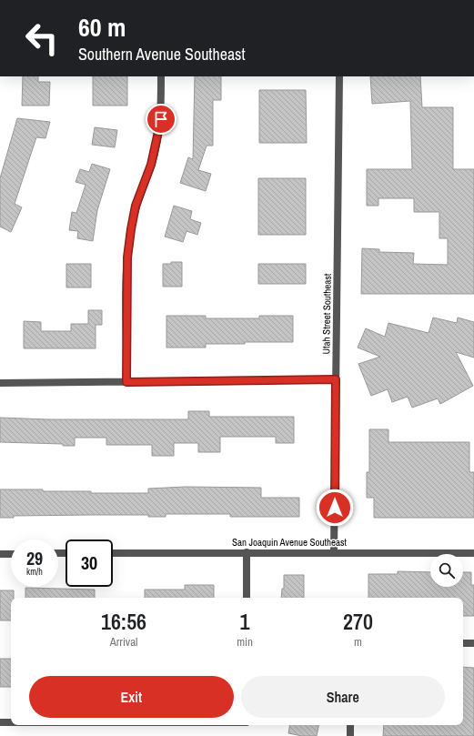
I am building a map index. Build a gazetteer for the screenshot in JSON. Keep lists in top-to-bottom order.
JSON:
{
  "streets": {
    "street": ["Utah Street Southeast", "San Joaquin Avenue Southeast"]
  },
  "crossings": [
    ["Utah Street Southeast", "San Joaquin Avenue Southeast"]
  ],
  "page": {
    "turn": ["60 m", "Southern Avenue Southeast"],
    "speed": "29 km/h",
    "limit": "30",
    "eta": [
      "16:56",
      "Arrival",
      "1",
      "min",
      "270",
      "m"
    ],
    "buttons": ["Exit", "Share"]
  }
}
